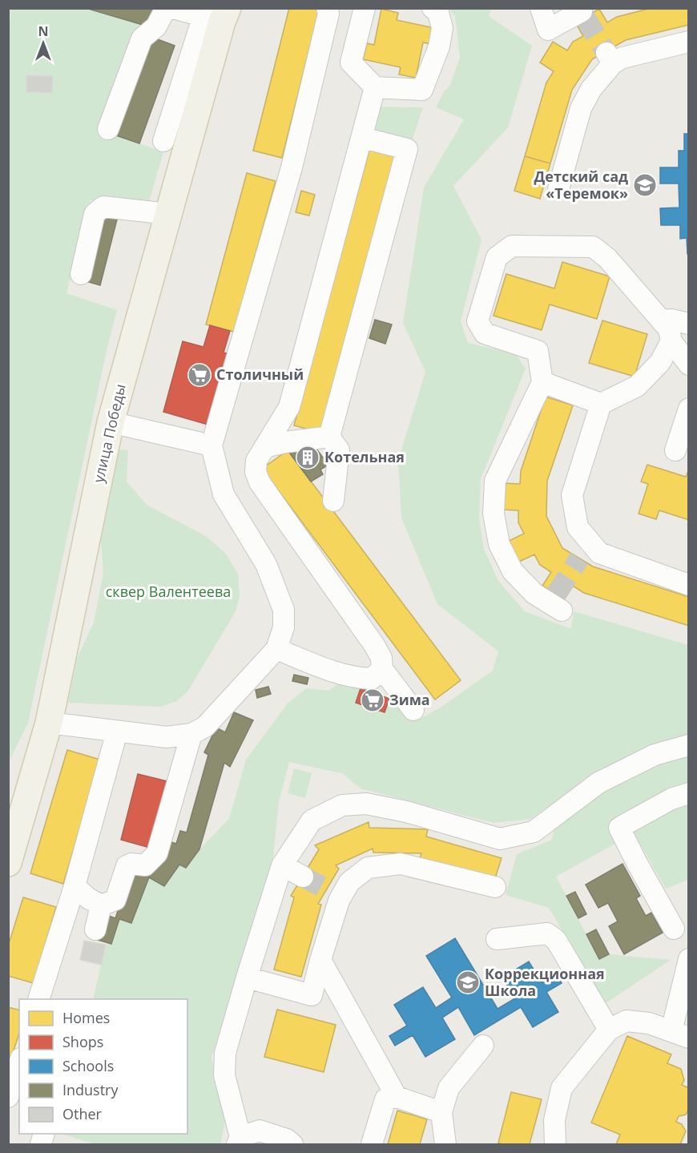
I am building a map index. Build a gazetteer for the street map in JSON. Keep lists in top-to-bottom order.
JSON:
{
  "streets": {
    "main road": ["улица Победы"]
  },
  "parks": ["сквер Валентеева"],
  "places": {
    "school or university": ["Детский сад «Теремок»", "Коррекционная Школа"],
    "supermarket": ["Столичный", "Зима"],
    "building": ["Котельная"]
  },
  "legend": [
    "Homes",
    "Shops",
    "Schools",
    "Industry",
    "Other"
  ],
  "north": "top"
}
